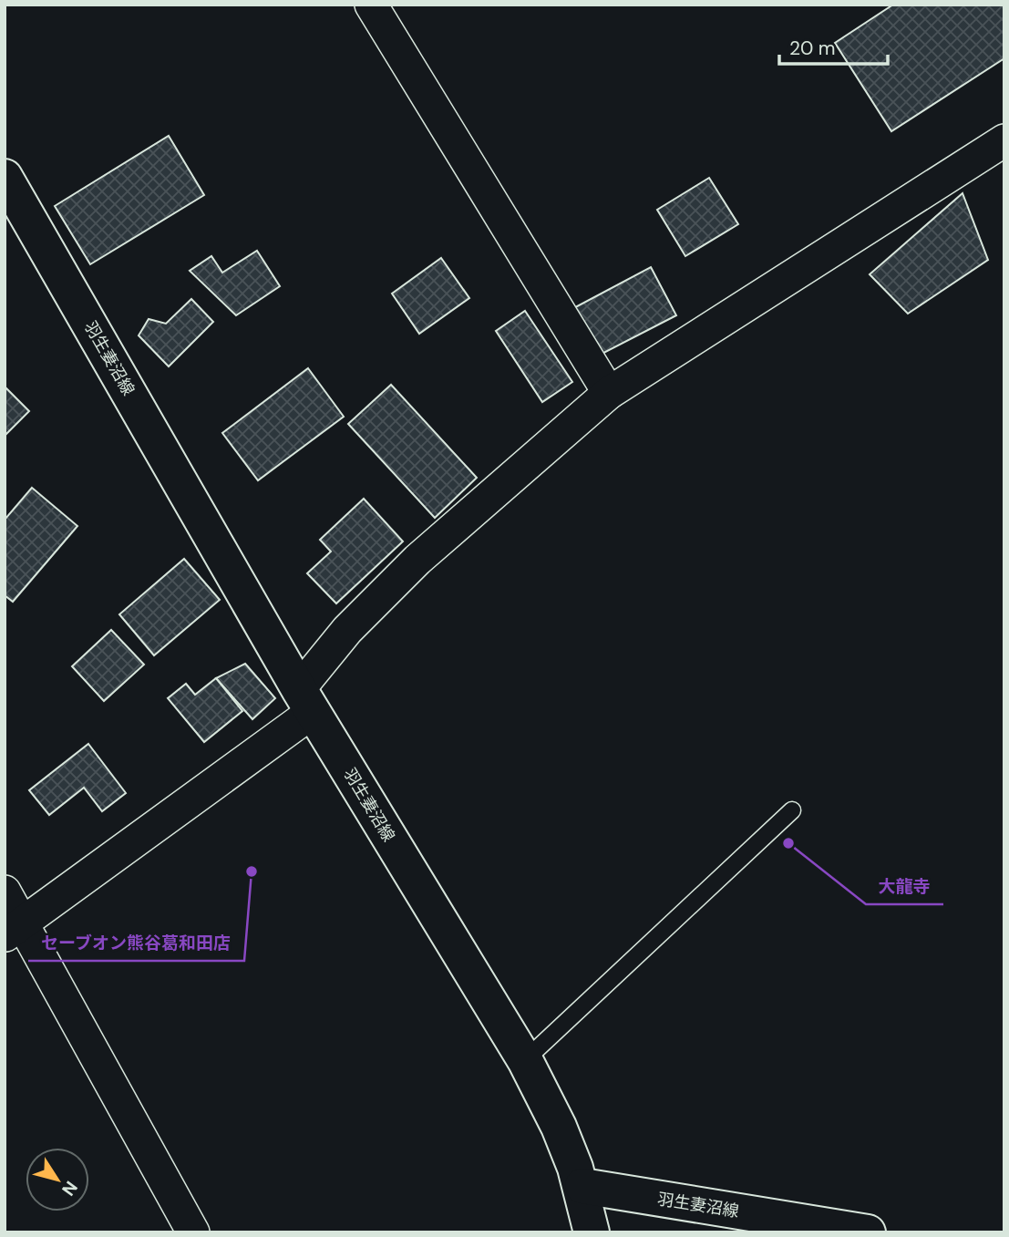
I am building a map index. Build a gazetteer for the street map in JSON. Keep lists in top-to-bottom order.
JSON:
{
  "streets": {
    "main road": ["羽生妻沼線"]
  },
  "places": ["大龍寺", "セーブオン熊谷葛和田店"],
  "scale_bar": "20 m",
  "north": "bottom right"
}
